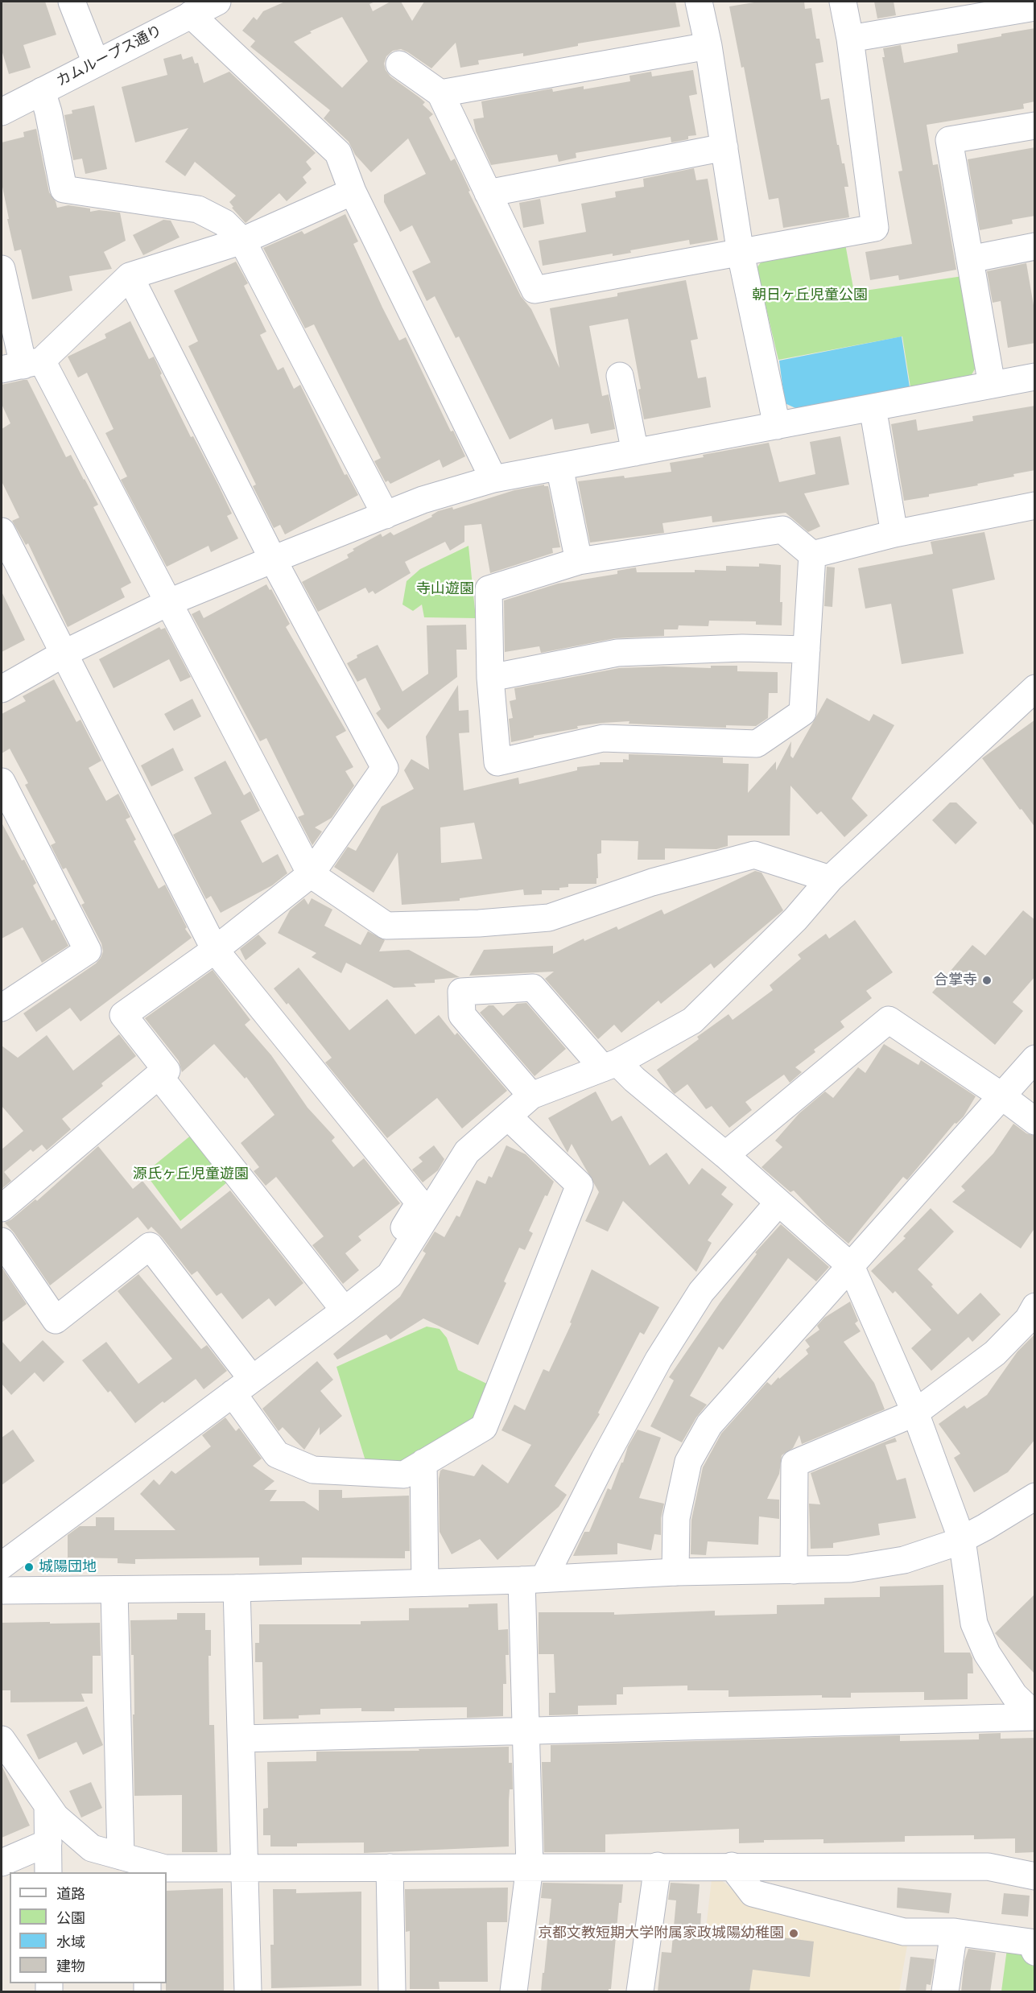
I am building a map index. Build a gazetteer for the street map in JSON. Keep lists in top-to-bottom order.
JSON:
{
  "streets": {
    "street": ["カムループス通り"]
  },
  "parks": ["朝日ヶ丘児童公園", "寺山遊園", "源氏ヶ丘児童遊園"],
  "places": ["合掌寺", "城陽団地", "京都文教短期大学附属家政城陽幼稚園"],
  "legend": [
    "道路",
    "公園",
    "水域",
    "建物"
  ]
}
